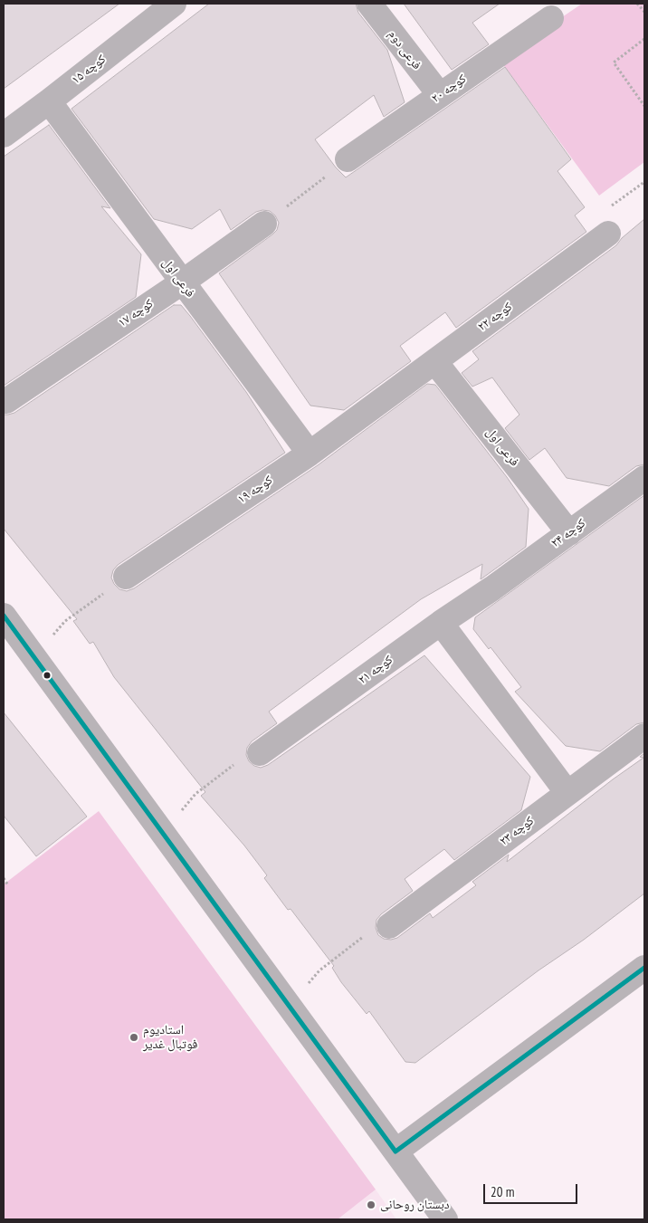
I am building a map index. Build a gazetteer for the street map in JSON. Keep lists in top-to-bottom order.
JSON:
{
  "streets": {
    "street": [
      "فرعی دوم",
      "کوچه ۱۵",
      "کوچه ۲۰",
      "فرعی اول",
      "کوچه ۱۷",
      "کوچه ۲۲",
      "کوچه ۱۹",
      "کوچه ۲۴",
      "کوچه ۲۱",
      "کوچه ۲۳"
    ]
  },
  "crossings": [
    ["فرعی دوم", "کوچه ۲۰"],
    ["کوچه ۱۵", "فرعی اول"],
    ["فرعی اول", "کوچه ۱۷"],
    ["فرعی اول", "کوچه ۲۲"],
    ["فرعی اول", "کوچه ۱۹"],
    ["فرعی اول", "کوچه ۲۴"],
    ["کوچه ۲۲", "کوچه ۱۹"],
    ["کوچه ۲۴", "کوچه ۲۱"]
  ],
  "places": ["استادیوم فوتبال غدیر", "دبستان روحانی"],
  "scale_bar": "20 m"
}
